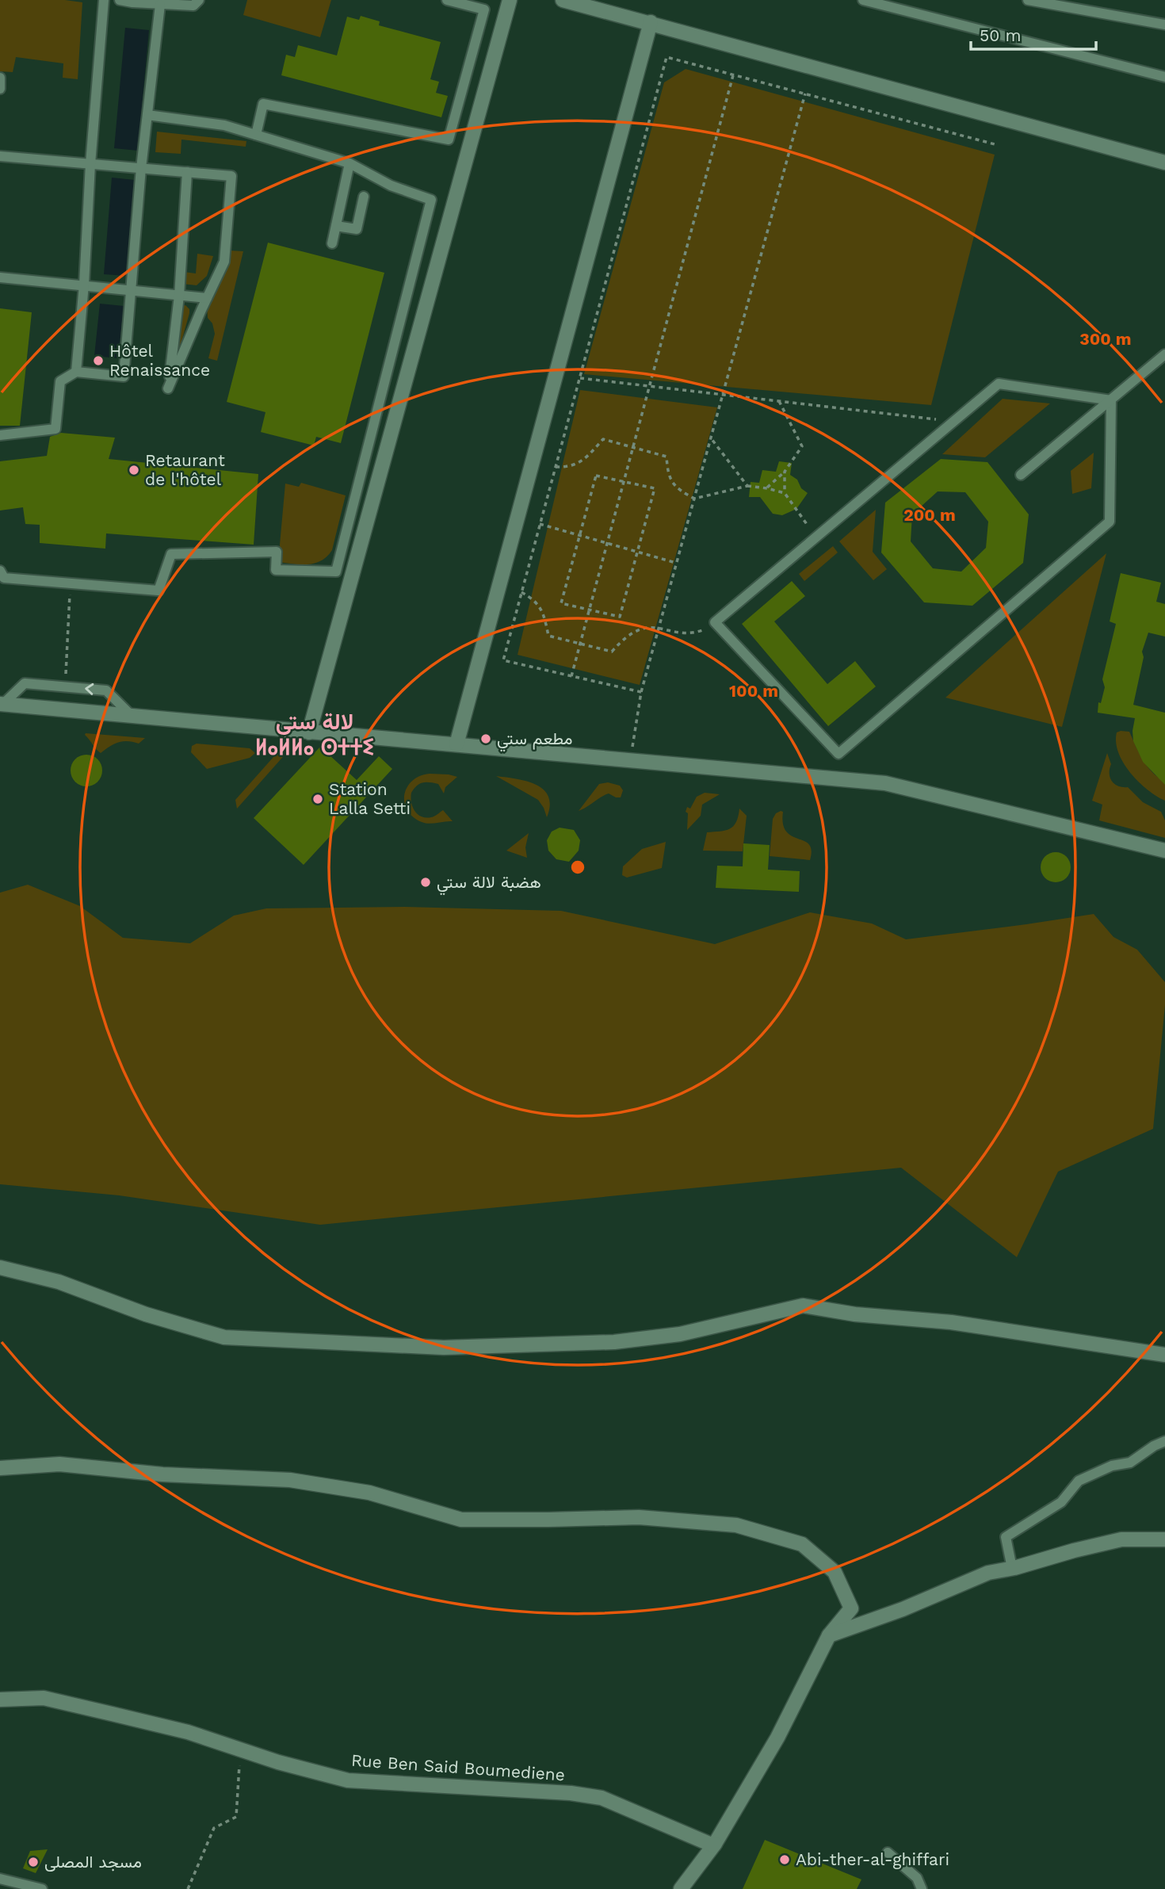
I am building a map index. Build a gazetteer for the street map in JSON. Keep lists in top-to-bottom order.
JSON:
{
  "streets": {
    "street": ["Rue Ben Said Boumediene"]
  },
  "districts": ["لالة ستي ⵍⴰⵍⵍⴰ ⵙⵜⵜⵉ"],
  "places": [
    "Hôtel Renaissance",
    "Retaurant de l'hôtel",
    "مطعم ستي",
    "Station Lalla Setti",
    "هضبة لالة ستي",
    "Abi-ther-al-ghiffari",
    "مسجد المصلى"
  ],
  "scale_bar": "50 m",
  "rings": ["300 m", "200 m", "100 m"]
}
